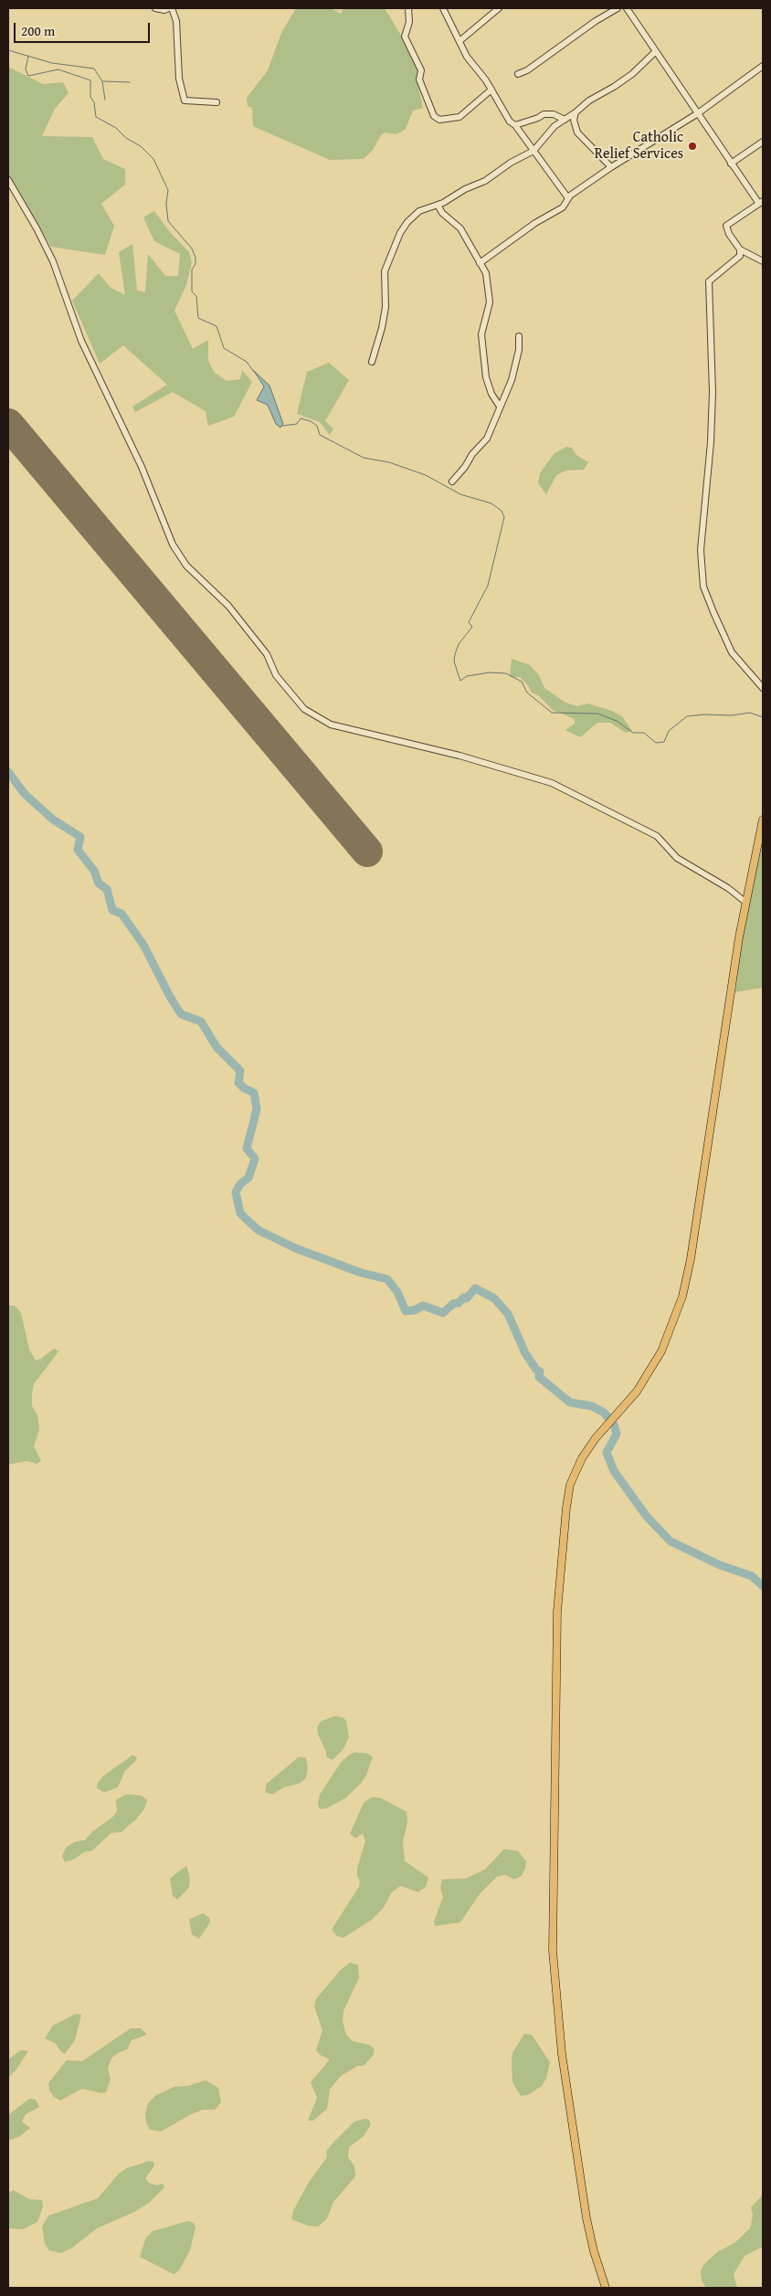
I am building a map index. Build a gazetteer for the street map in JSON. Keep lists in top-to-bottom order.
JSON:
{
  "places": ["Catholic Relief Services"],
  "scale_bar": "200 m"
}
